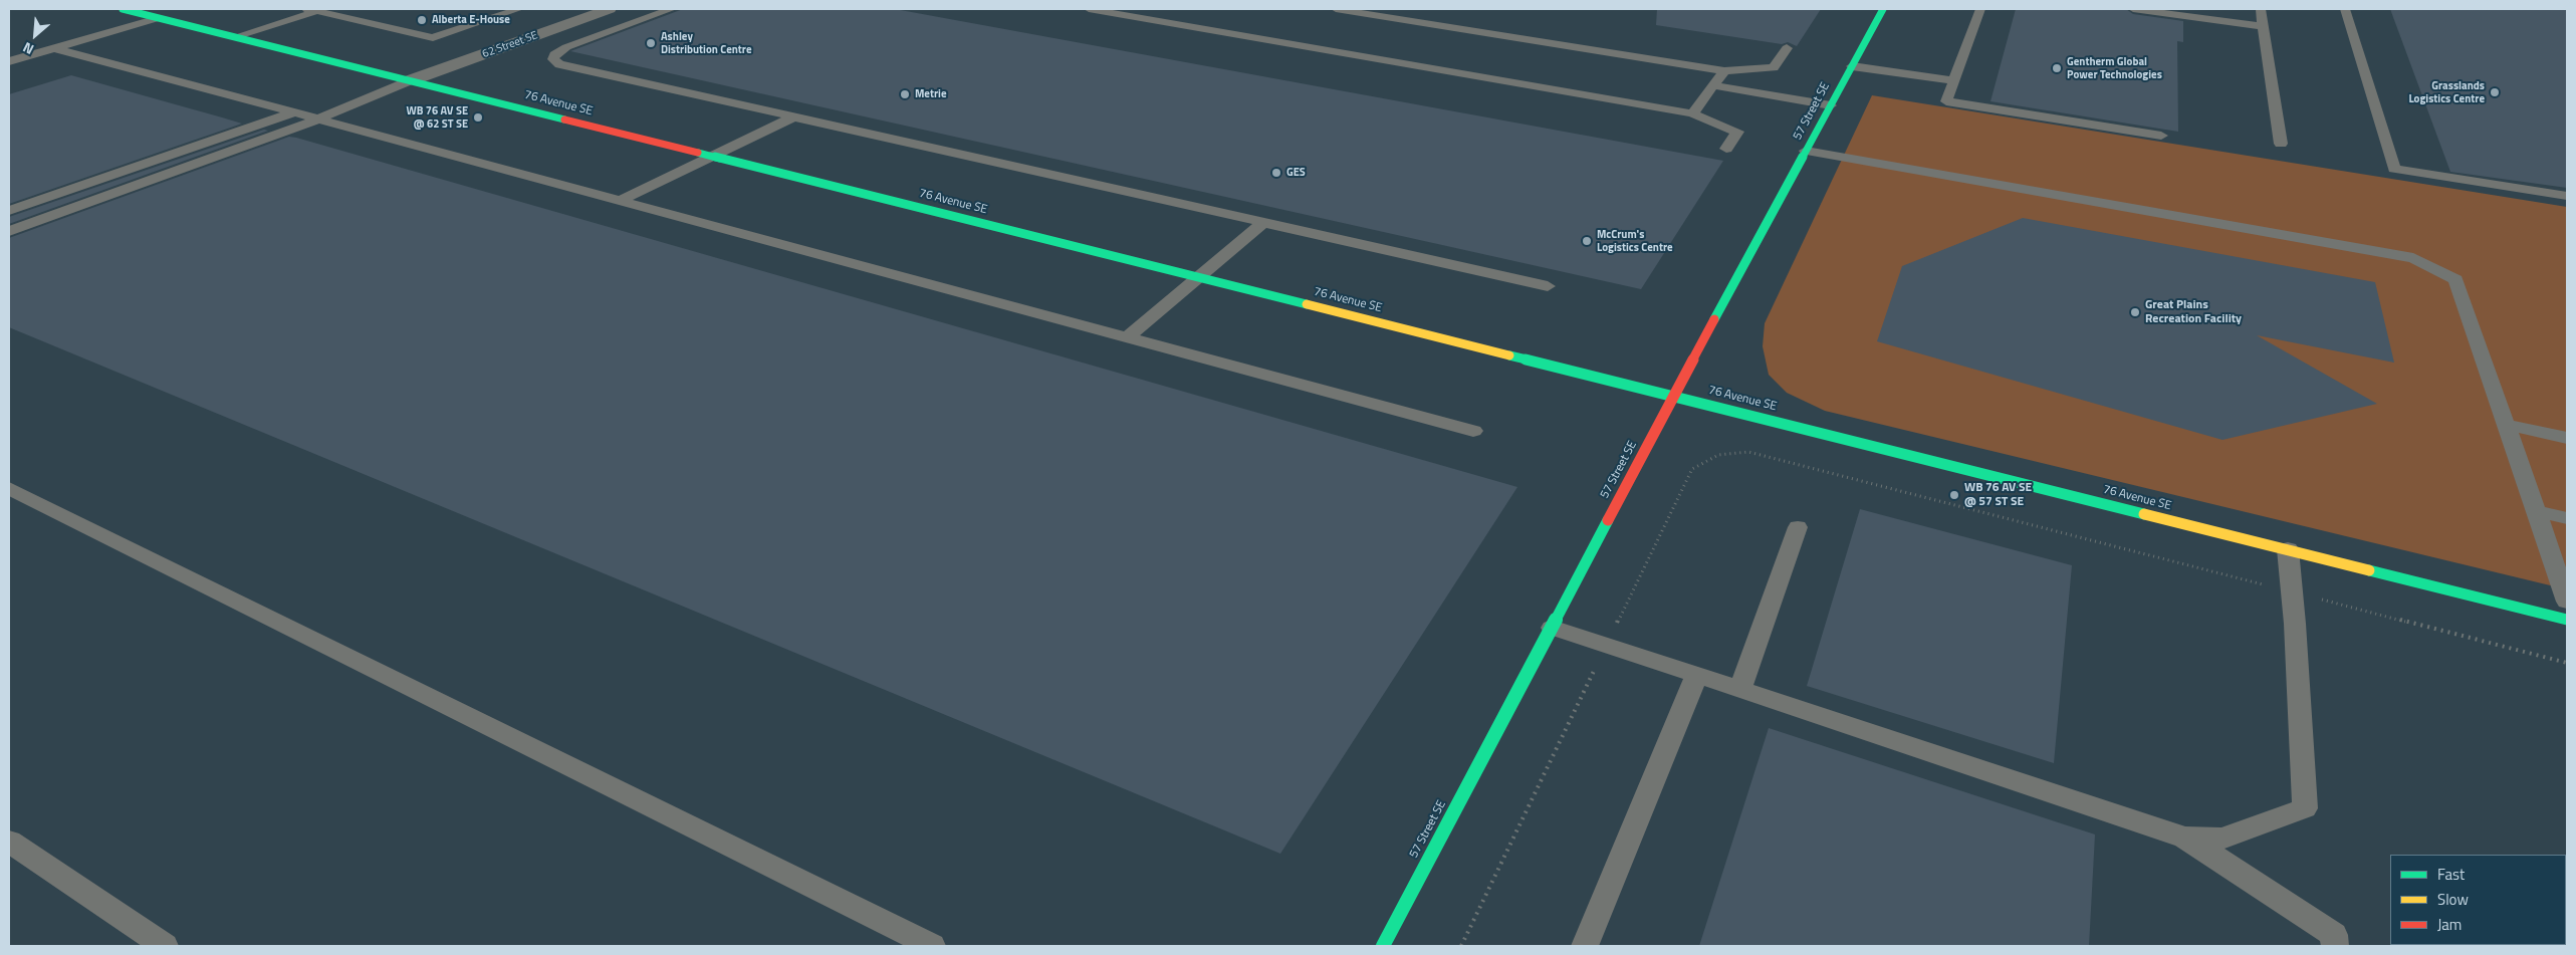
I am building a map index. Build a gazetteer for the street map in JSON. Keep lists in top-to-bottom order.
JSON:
{
  "streets": {
    "street": ["62 Street SE", "76 Avenue SE", "57 Street SE"]
  },
  "crossings": [
    ["62 Street SE", "76 Avenue SE"],
    ["76 Avenue SE", "57 Street SE"]
  ],
  "places": [
    "Alberta E-House",
    "Ashley Distribution Centre",
    "Gentherm Global Power Technologies",
    "Grasslands Logistics Centre",
    "Metrie",
    "WB 76 AV SE @ 62 ST SE",
    "GES",
    "McCrum's Logistics Centre",
    "Great Plains Recreation Facility",
    "WB 76 AV SE @ 57 ST SE"
  ],
  "legend": ["Fast", "Slow", "Jam"],
  "north": "bottom left"
}
